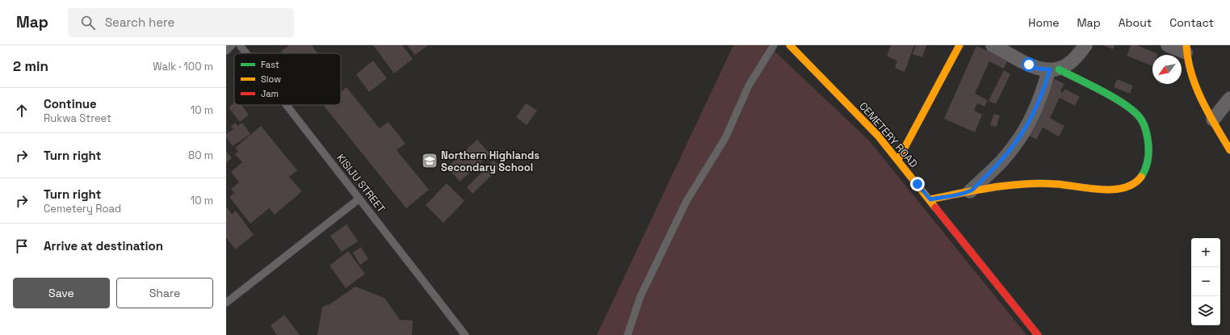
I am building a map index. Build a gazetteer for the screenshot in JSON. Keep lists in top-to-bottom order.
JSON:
{
  "streets": {
    "street": ["CEMETERY ROAD"],
    "lane": ["KISIJU STREET"]
  },
  "places": {
    "school or university": ["Northern Highlands Secondary School"]
  },
  "legend": ["Fast", "Slow", "Jam"],
  "north": "bottom left",
  "page": {
    "header": "Map",
    "search": "Search here",
    "nav": [
      "Home",
      "Map",
      "About",
      "Contact"
    ],
    "heading": ["2 min", "Walk · 100 m"],
    "list": [
      ["Continue", "Rukwa Street", "10 m"],
      ["Turn right", "80 m"],
      ["Turn right", "Cemetery Road", "10 m"],
      "Arrive at destination"
    ],
    "map_buttons": ["+", "−"],
    "buttons": ["Save", "Share"]
  }
}
